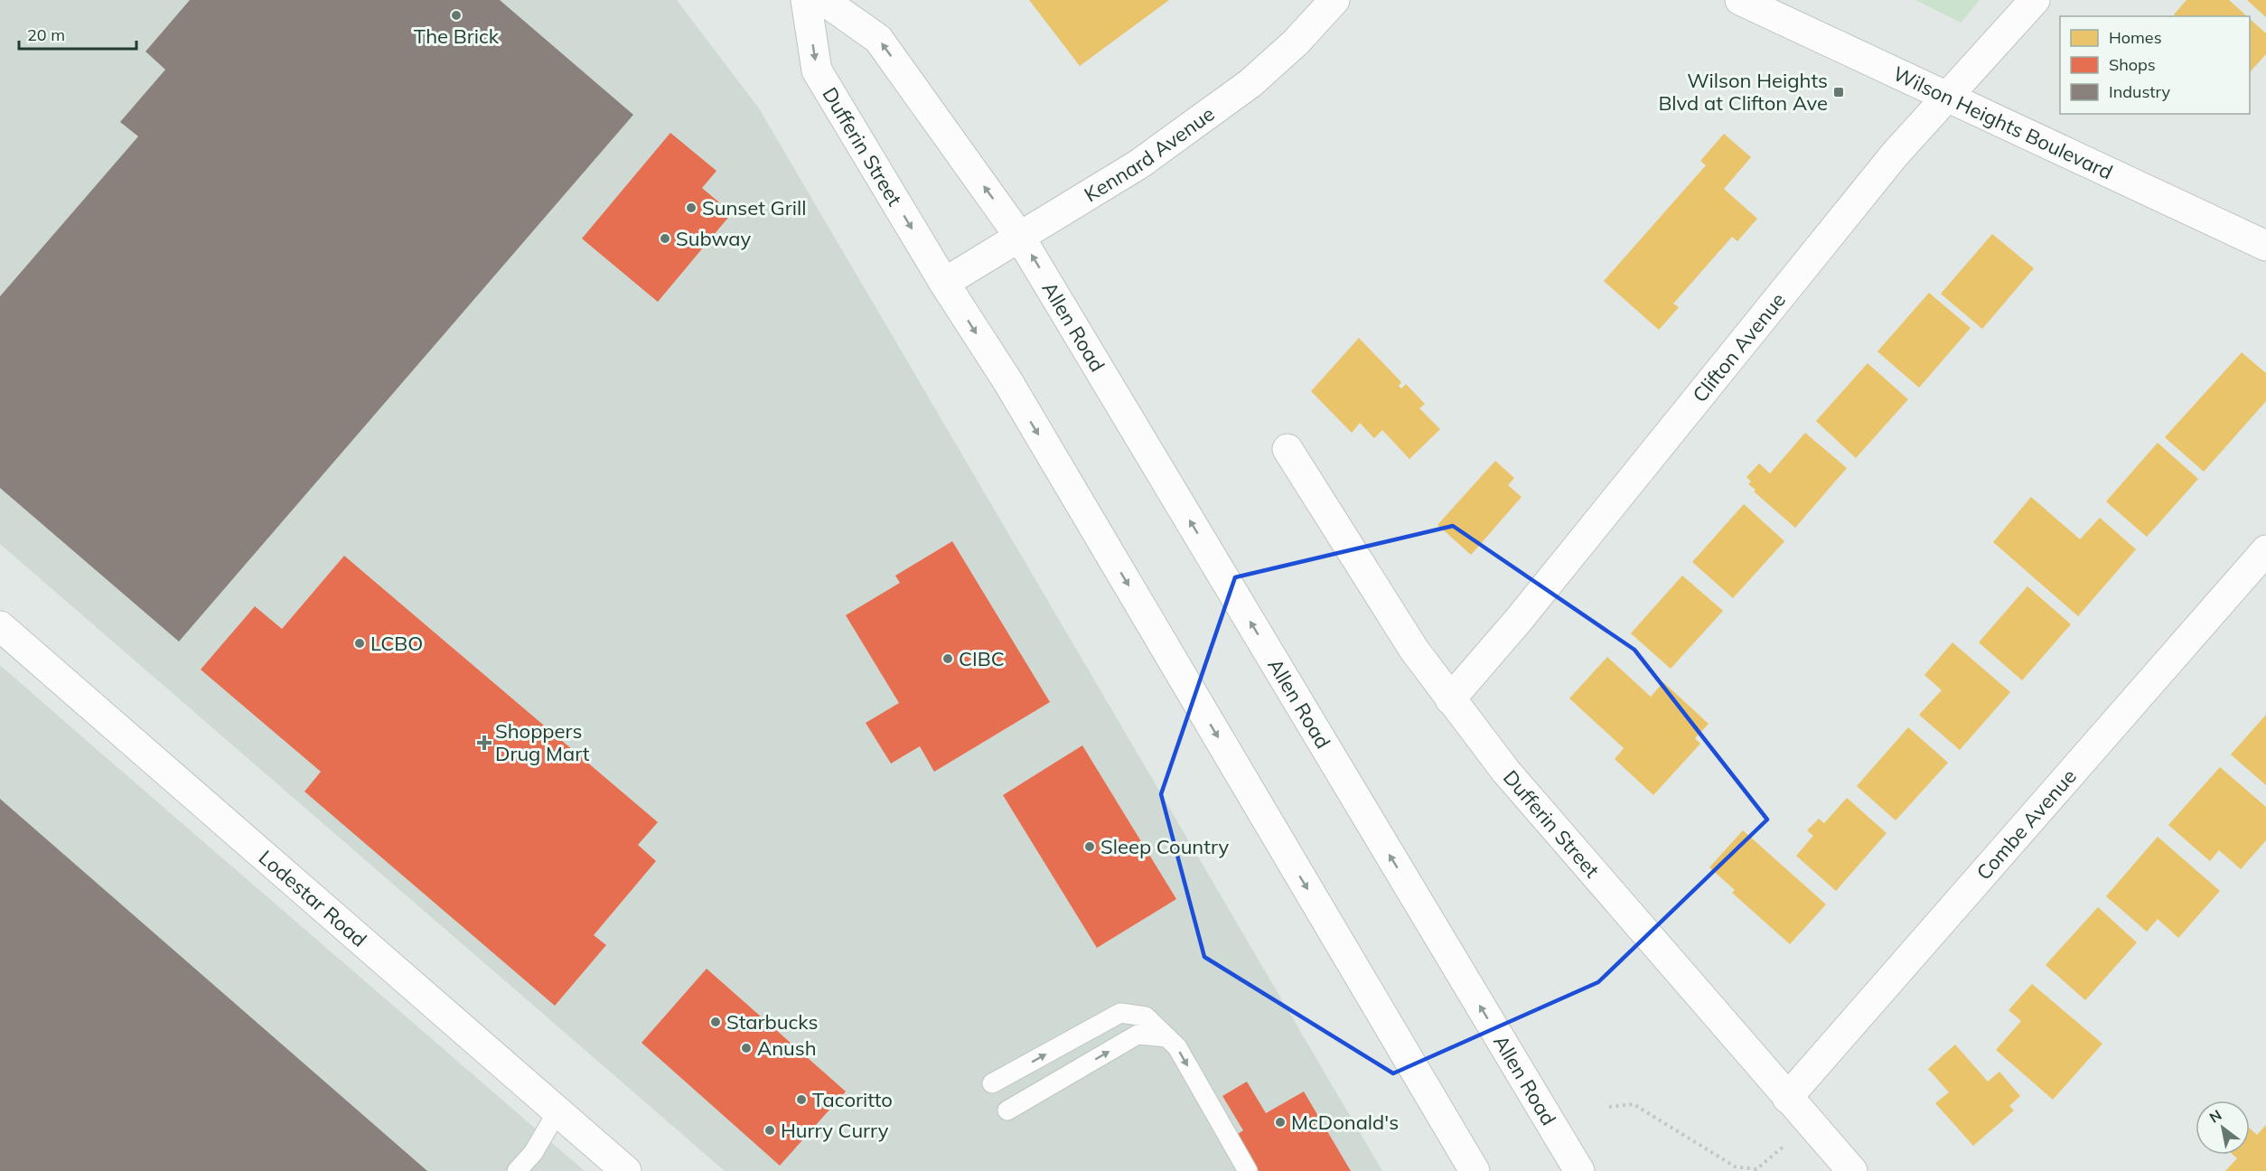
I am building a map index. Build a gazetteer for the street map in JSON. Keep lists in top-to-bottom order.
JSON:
{
  "streets": {
    "street": [
      "Wilson Heights Boulevard",
      "Dufferin Street",
      "Kennard Avenue",
      "Allen Road",
      "Clifton Avenue",
      "Combe Avenue",
      "Lodestar Road"
    ]
  },
  "crossings": [
    ["Wilson Heights Boulevard", "Clifton Avenue"],
    ["Dufferin Street", "Kennard Avenue"],
    ["Dufferin Street", "Clifton Avenue"],
    ["Dufferin Street", "Combe Avenue"],
    ["Kennard Avenue", "Allen Road"]
  ],
  "places": {
    "other": [
      "The Brick",
      "Sunset Grill",
      "Subway",
      "LCBO",
      "CIBC",
      "Sleep Country",
      "Starbucks",
      "Anush",
      "Tacoritto",
      "McDonald's",
      "Hurry Curry"
    ],
    "transit": ["Wilson Heights Blvd at Clifton Ave"],
    "health": ["Shoppers Drug Mart"]
  },
  "legend": ["Homes", "Shops", "Industry"],
  "scale_bar": "20 m",
  "north": "top left"
}
